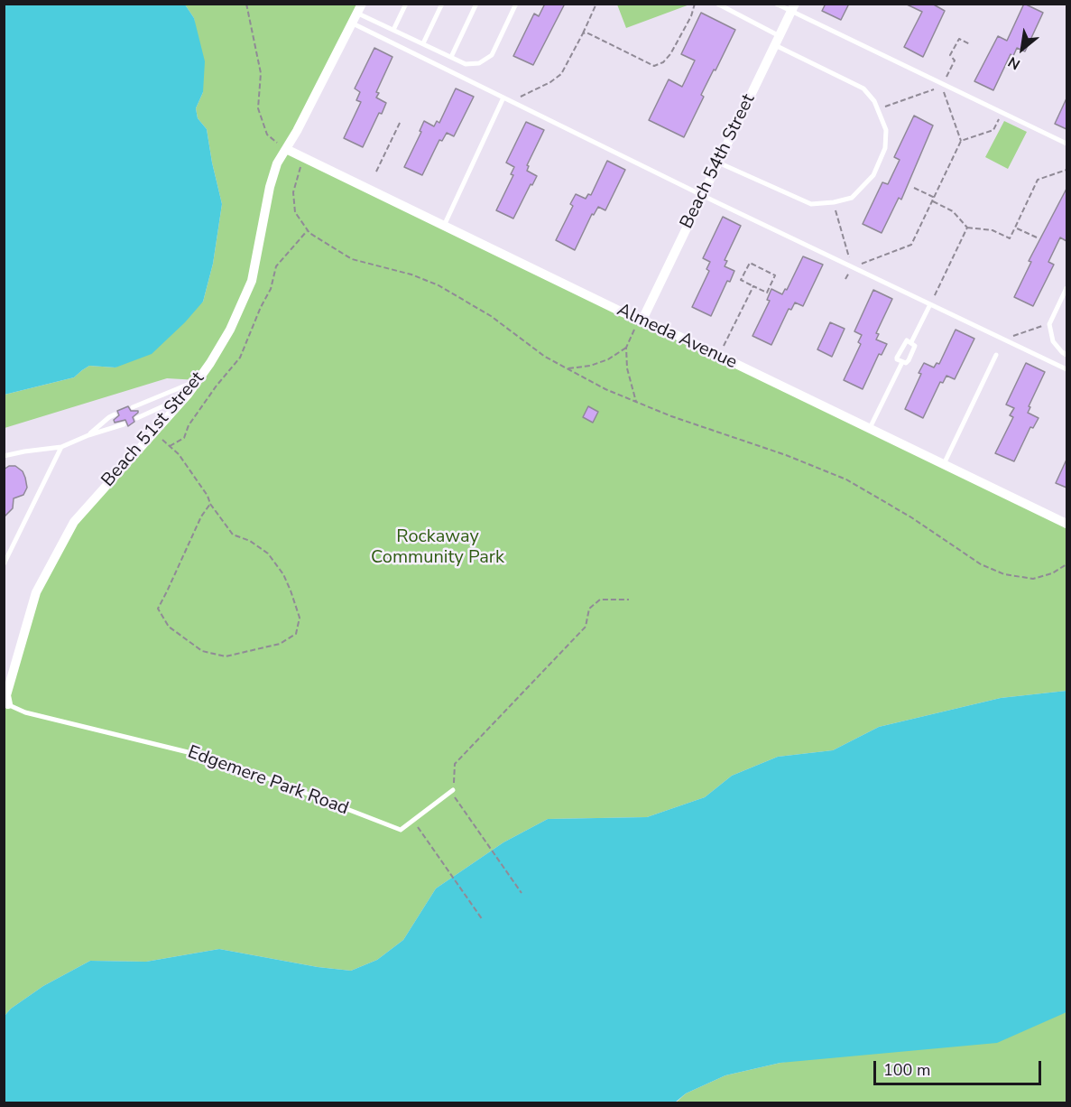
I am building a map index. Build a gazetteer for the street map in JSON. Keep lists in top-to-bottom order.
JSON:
{
  "streets": {
    "street": ["Beach 54th Street", "Almeda Avenue", "Beach 51st Street"],
    "lane": ["Edgemere Park Road"]
  },
  "crossings": [
    ["Beach 54th Street", "Almeda Avenue"],
    ["Almeda Avenue", "Beach 51st Street"],
    ["Beach 51st Street", "Edgemere Park Road"]
  ],
  "parks": ["Rockaway Community Park"],
  "scale_bar": "100 m",
  "north": "bottom left"
}
